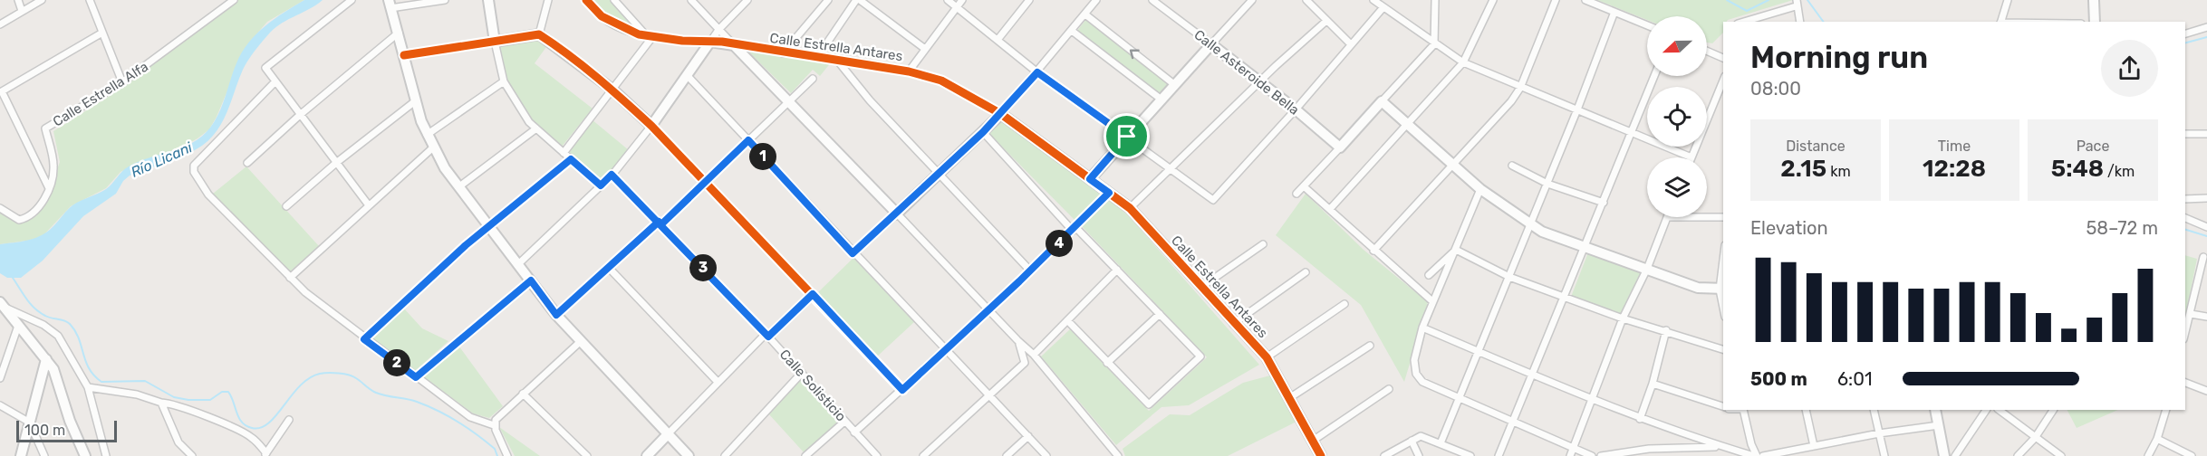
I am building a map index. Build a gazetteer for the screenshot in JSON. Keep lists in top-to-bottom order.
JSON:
{
  "streets": {
    "street": [
      "Calle Estrella Antares",
      "Calle Asteroide Bella",
      "Calle Estrella Alfa",
      "Calle Solisticio"
    ]
  },
  "water": ["Río Licani"],
  "scale_bar": "100 m",
  "north": "left",
  "page": {
    "heading": ["Morning run", "08:00"],
    "stats": [
      ["Distance", "2.15 km"],
      ["Time", "12:28"],
      ["Pace", "5:48 /km"]
    ],
    "pins": [
      "1",
      "4",
      "3",
      "2"
    ],
    "chart": ["Elevation", "58–72 m"],
    "list": [
      {
        "name": "500 m",
        "note": "6:01"
      }
    ],
    "scale": "100 m"
  }
}
